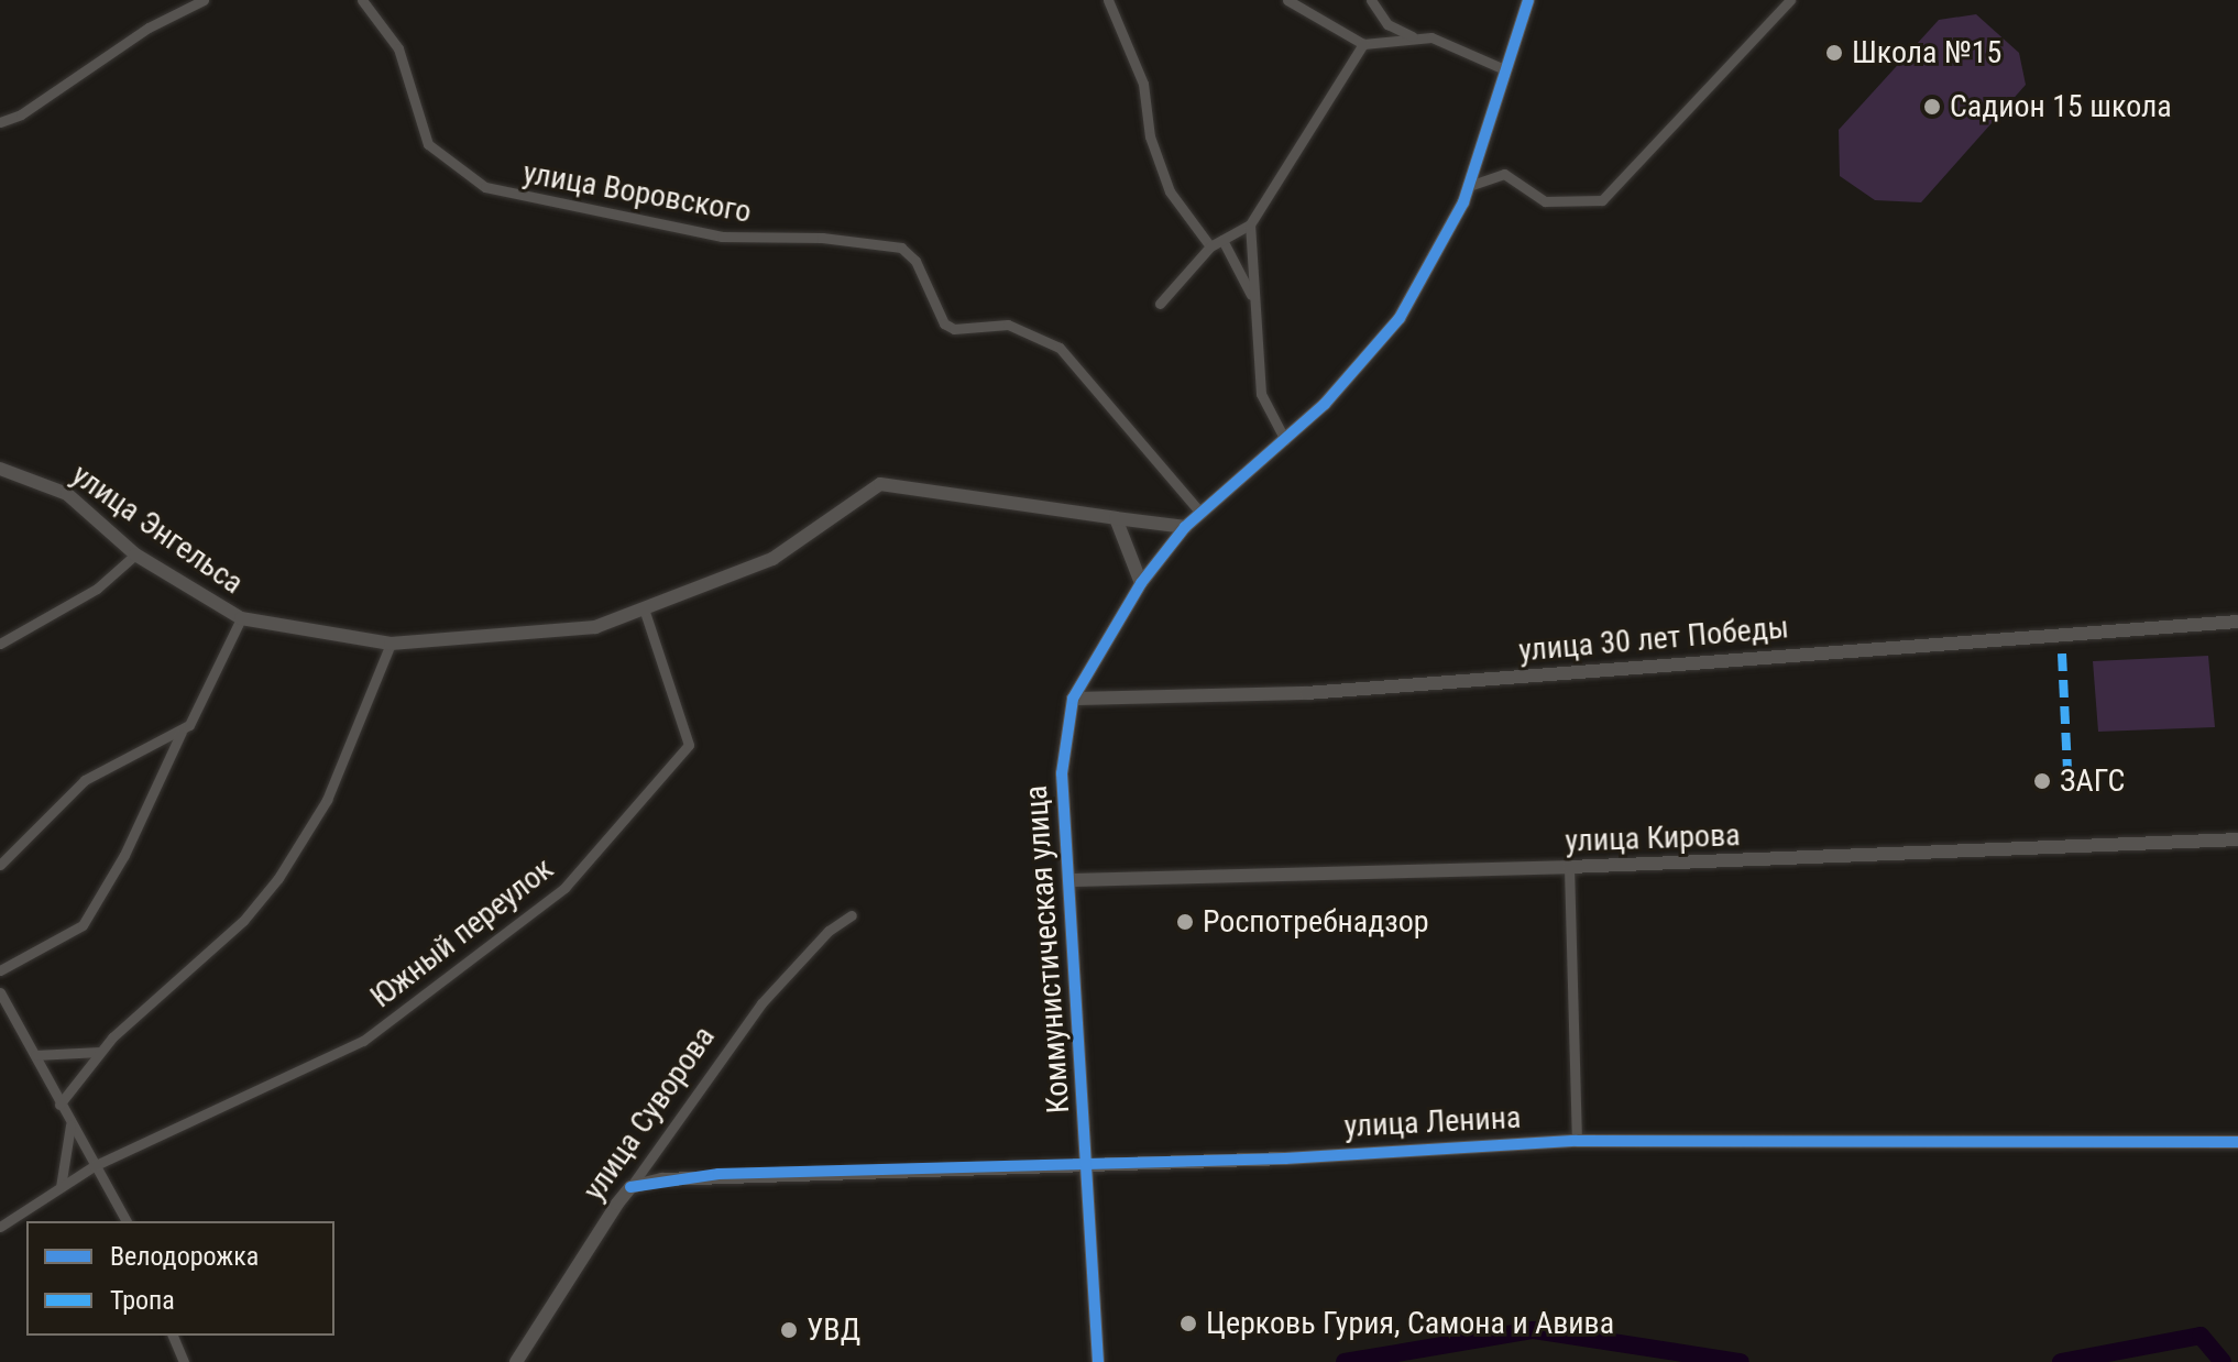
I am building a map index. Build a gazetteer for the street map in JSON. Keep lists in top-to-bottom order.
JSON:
{
  "streets": {
    "street": [
      "улица Воровского",
      "улица Энгельса",
      "улица 30 лет Победы",
      "улица Кирова",
      "Южный переулок",
      "Коммунистическая улица",
      "улица Суворова",
      "улица Ленина"
    ]
  },
  "crossings": [
    ["улица Воровского", "Коммунистическая улица"],
    ["улица Энгельса", "Южный переулок"],
    ["улица 30 лет Победы", "Коммунистическая улица"],
    ["улица Кирова", "Коммунистическая улица"],
    ["Коммунистическая улица", "улица Ленина"],
    ["улица Суворова", "улица Ленина"]
  ],
  "places": [
    "Школа №15",
    "Садион 15 школа",
    "ЗАГС",
    "Роспотребнадзор",
    "Церковь Гурия, Самона и Авива",
    "УВД"
  ],
  "legend": ["Велодорожка", "Тропа"]
}
